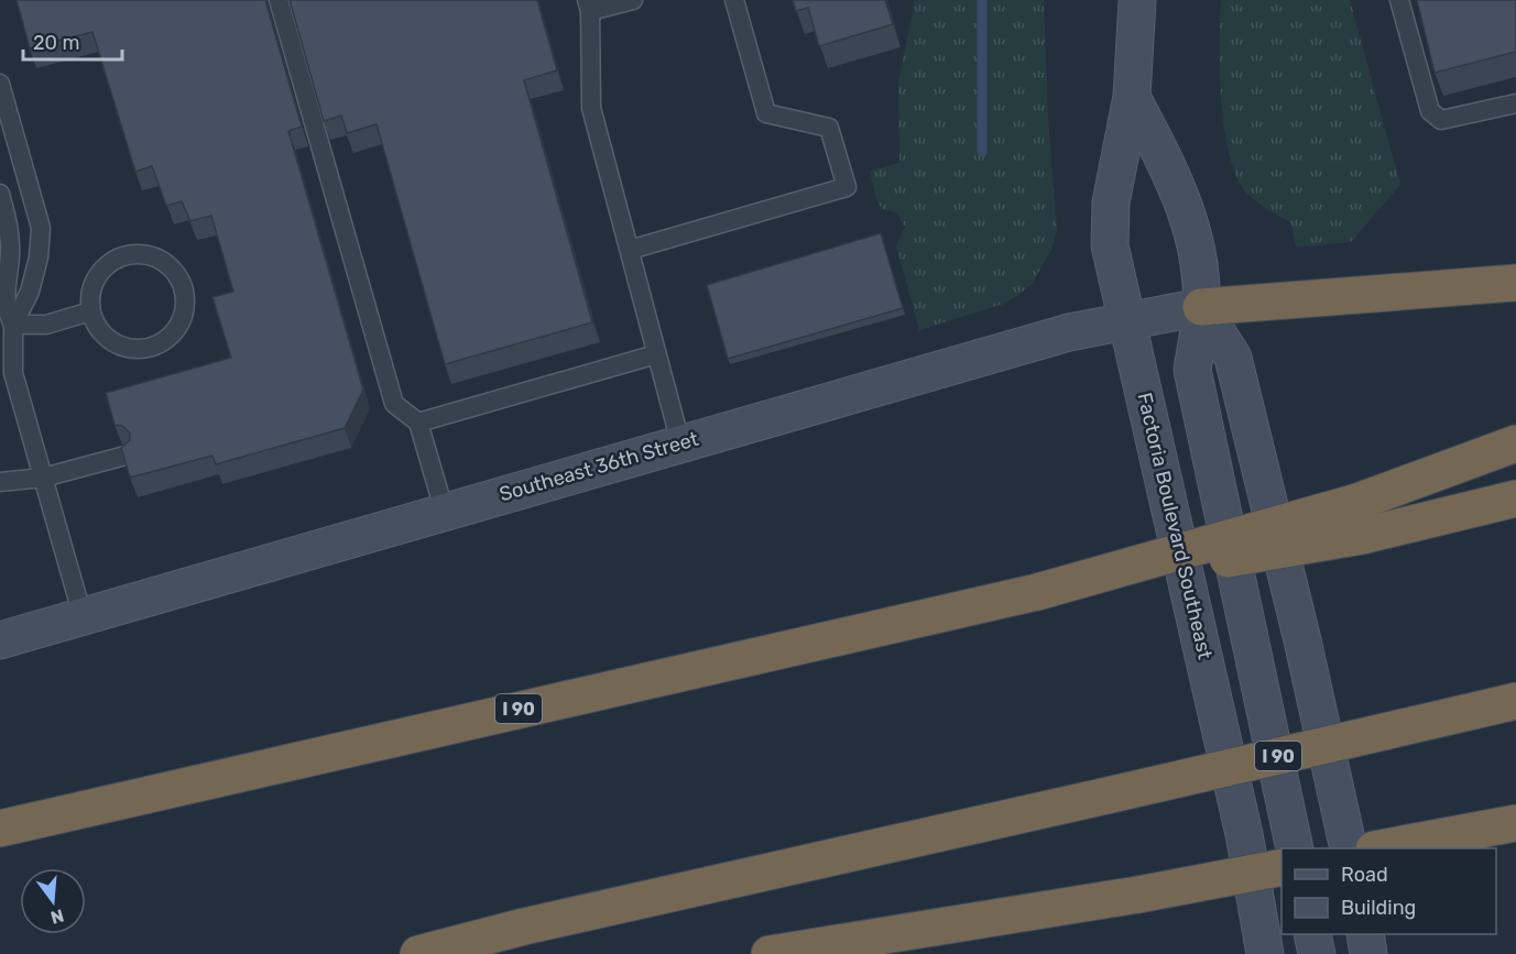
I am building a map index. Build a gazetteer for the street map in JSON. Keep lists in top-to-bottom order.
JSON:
{
  "streets": {
    "highway": ["I 90"],
    "main road": ["Southeast 36th Street", "Factoria Boulevard Southeast"]
  },
  "crossings": [
    ["Southeast 36th Street", "Factoria Boulevard Southeast"]
  ],
  "legend": ["Road", "Building"],
  "scale_bar": "20 m",
  "north": "bottom"
}
